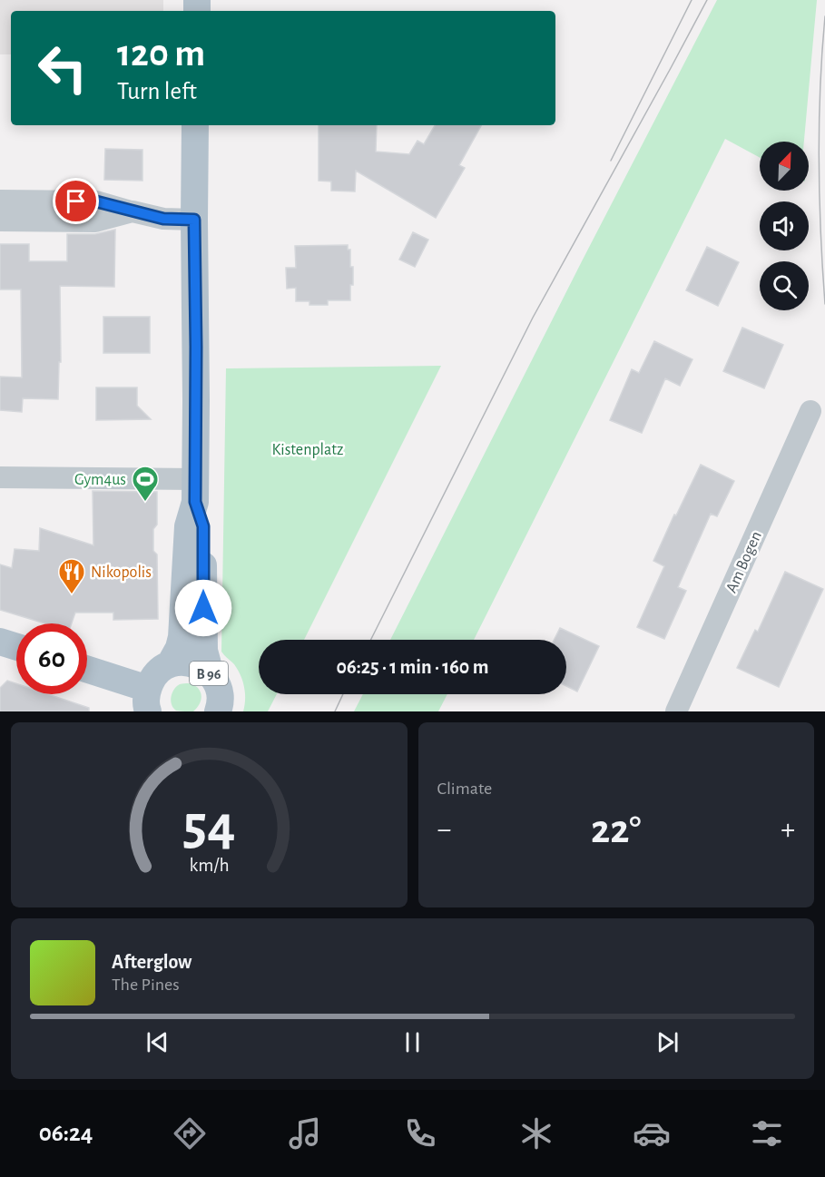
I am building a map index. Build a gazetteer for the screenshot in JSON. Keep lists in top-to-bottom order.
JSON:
{
  "streets": {
    "main road": ["B 96"],
    "street": ["Am Bogen"]
  },
  "parks": ["Kistenplatz"],
  "places": {
    "sports": ["Gym4us"],
    "restaurant": ["Nikopolis"]
  },
  "north": "top right",
  "page": {
    "turn": ["120 m", "Turn left"],
    "limit": "60",
    "trip": "06:25 · 1 min · 160 m",
    "tile": "Climate",
    "heat": ["−", "22°", "+"],
    "song": ["Afterglow", "The Pines"],
    "tabs": "06:24",
    "gauge": ["54", "km/h"]
  }
}
